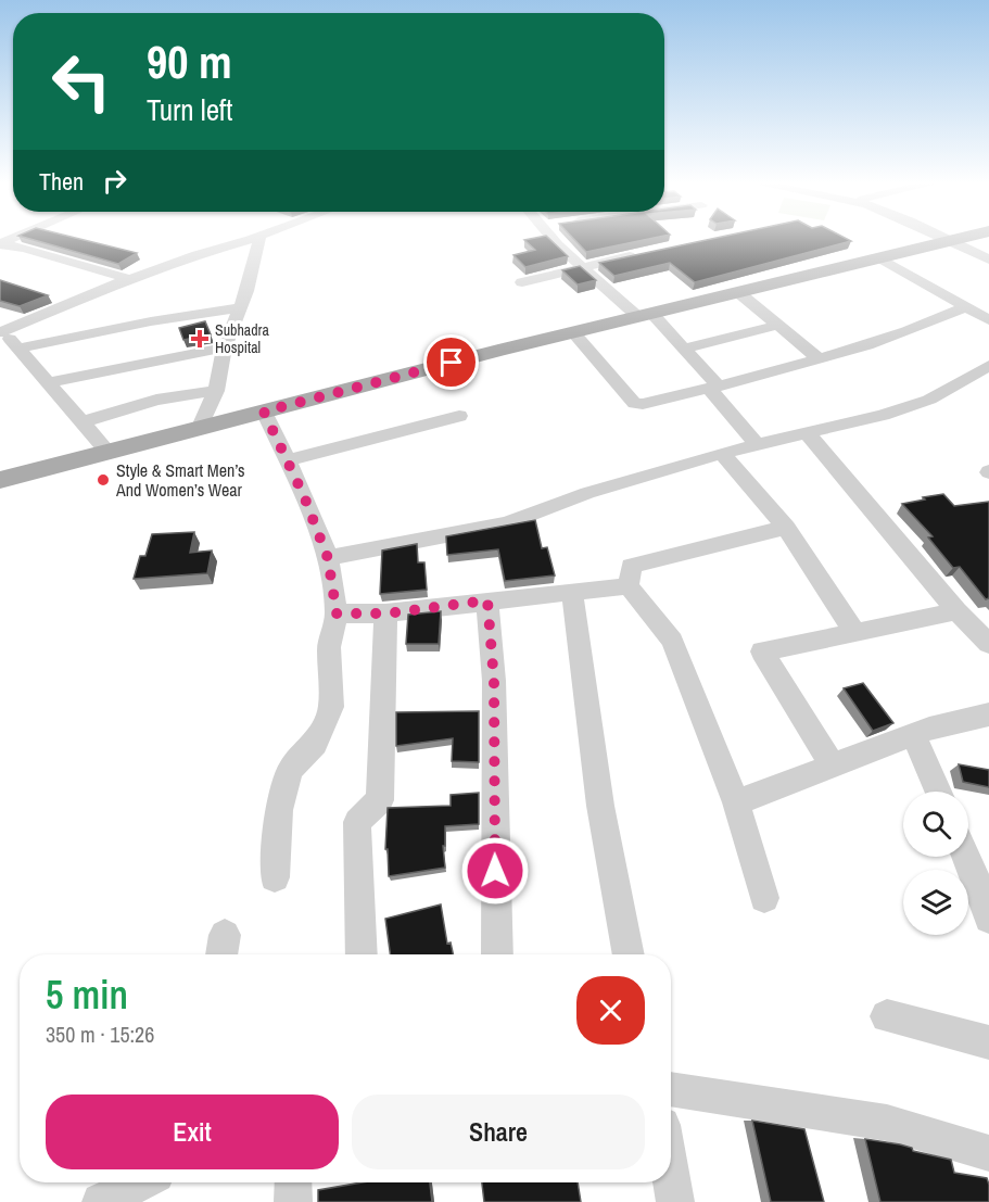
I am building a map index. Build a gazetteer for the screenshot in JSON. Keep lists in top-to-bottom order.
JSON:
{
  "places": {
    "health": ["Subhadra Hospital"],
    "other": ["Style & Smart Men’s And Women’s Wear"]
  },
  "page": {
    "turn": ["90 m", "Turn left"],
    "then": "Then",
    "heading": ["5 min", "350 m · 15:26"],
    "buttons": ["Exit", "Share"]
  }
}
